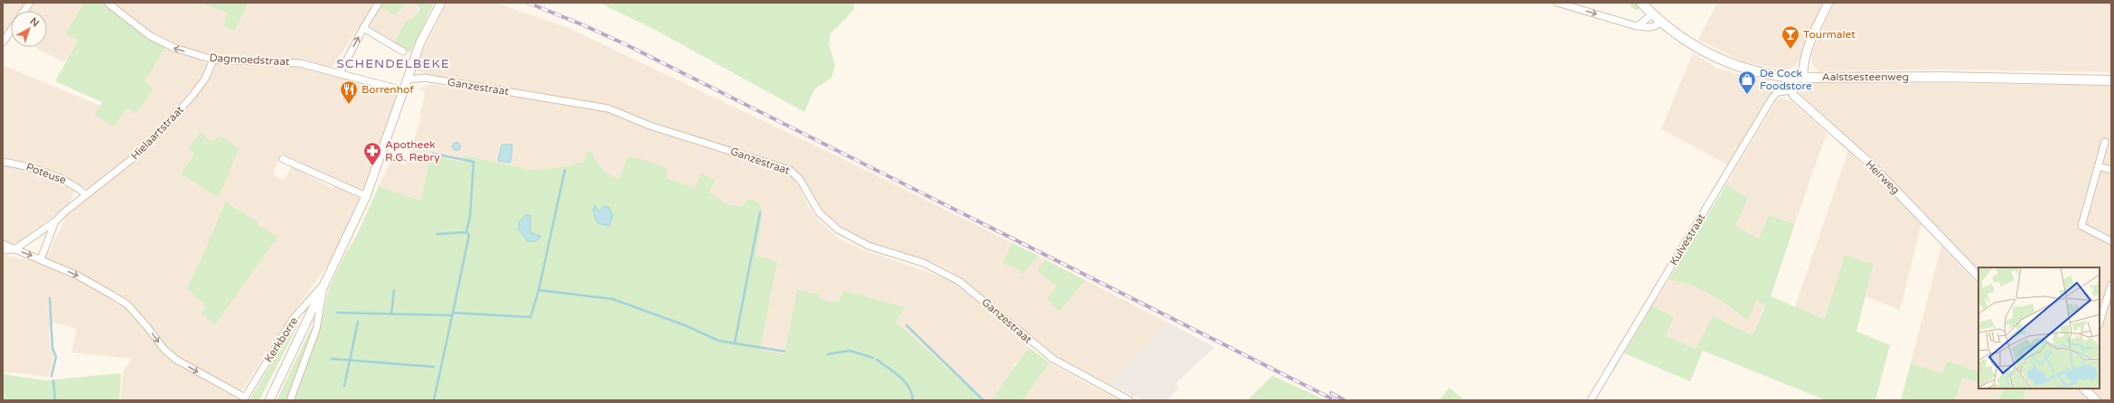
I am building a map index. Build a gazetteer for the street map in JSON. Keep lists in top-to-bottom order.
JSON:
{
  "streets": {
    "main road": ["Aalstsesteenweg"],
    "street": [
      "Dagmoedstraat",
      "Ganzestraat",
      "Hielaartstraat",
      "Poteuse",
      "Heirweg",
      "Kulvestraat",
      "Kerkborre"
    ]
  },
  "crossings": [
    ["Dagmoedstraat", "Hielaartstraat"],
    ["Dagmoedstraat", "Kerkborre"],
    ["Ganzestraat", "Kerkborre"],
    ["Hielaartstraat", "Poteuse"],
    ["Heirweg", "Kulvestraat"]
  ],
  "one_way": ["Dagmoedstraat"],
  "districts": ["SCHENDELBEKE"],
  "places": {
    "bar": ["Tourmalet"],
    "shop": ["De Cock Foodstore"],
    "restaurant": ["Borrenhof"],
    "pharmacy": ["Apotheek R.G. Rebry"]
  },
  "north": "top right"
}
